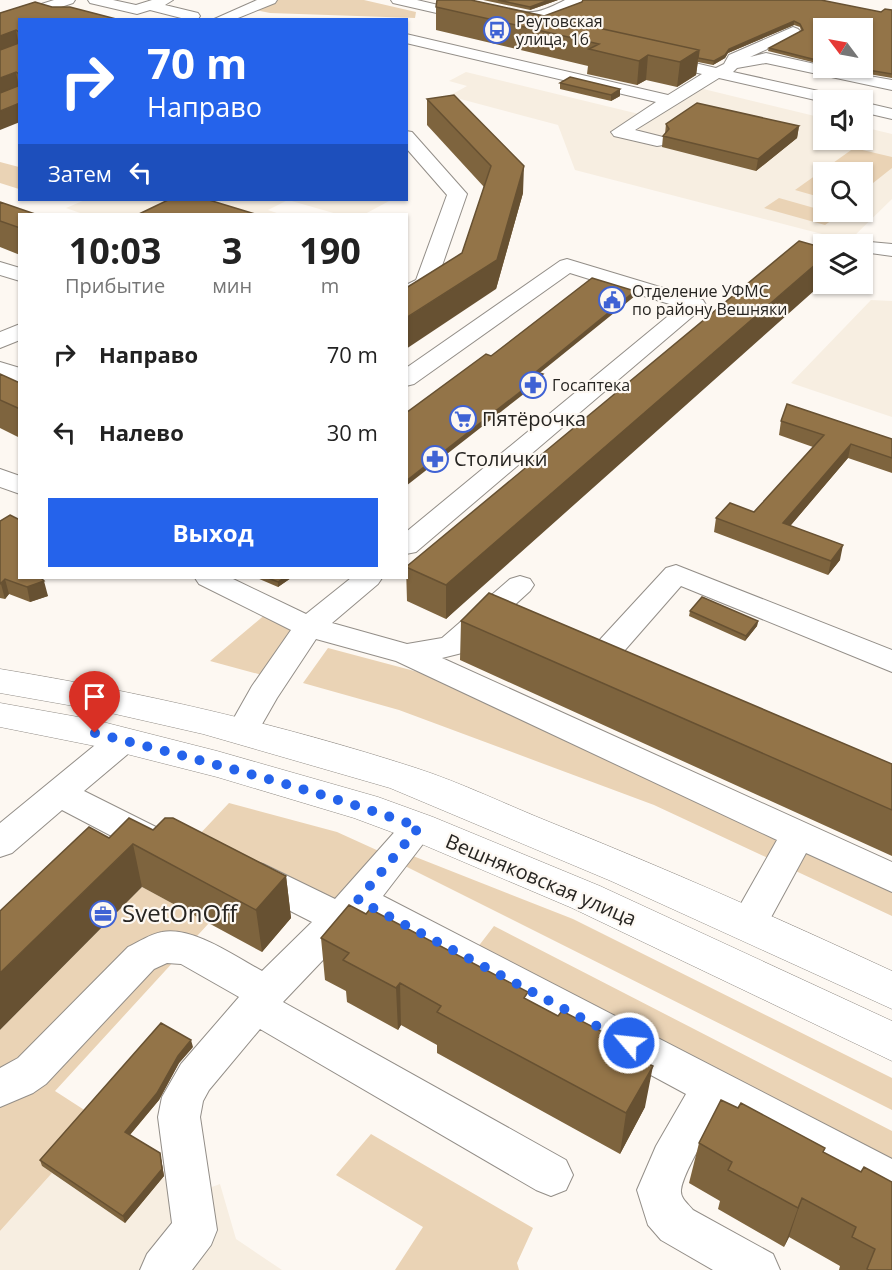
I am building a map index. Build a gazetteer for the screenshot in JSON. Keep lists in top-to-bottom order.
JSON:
{
  "streets": {
    "main road": ["Вешняковская улица"]
  },
  "places": {
    "bus stop": ["Реутовская улица, 16"],
    "public building": ["Отделение УФМС по району Вешняки"],
    "pharmacy": ["Госаптека", "Столички"],
    "supermarket": ["Пятёрочка"],
    "office": ["SvetOnOff"]
  },
  "north": "top left",
  "page": {
    "turn": ["70 m", "Направо"],
    "then": "Затем",
    "eta": [
      "10:03",
      "Прибытие",
      "3",
      "мин",
      "190",
      "m"
    ],
    "list": [
      {
        "name": "Направо",
        "value": "70 m"
      },
      {
        "name": "Налево",
        "value": "30 m"
      }
    ],
    "buttons": "Выход"
  }
}
